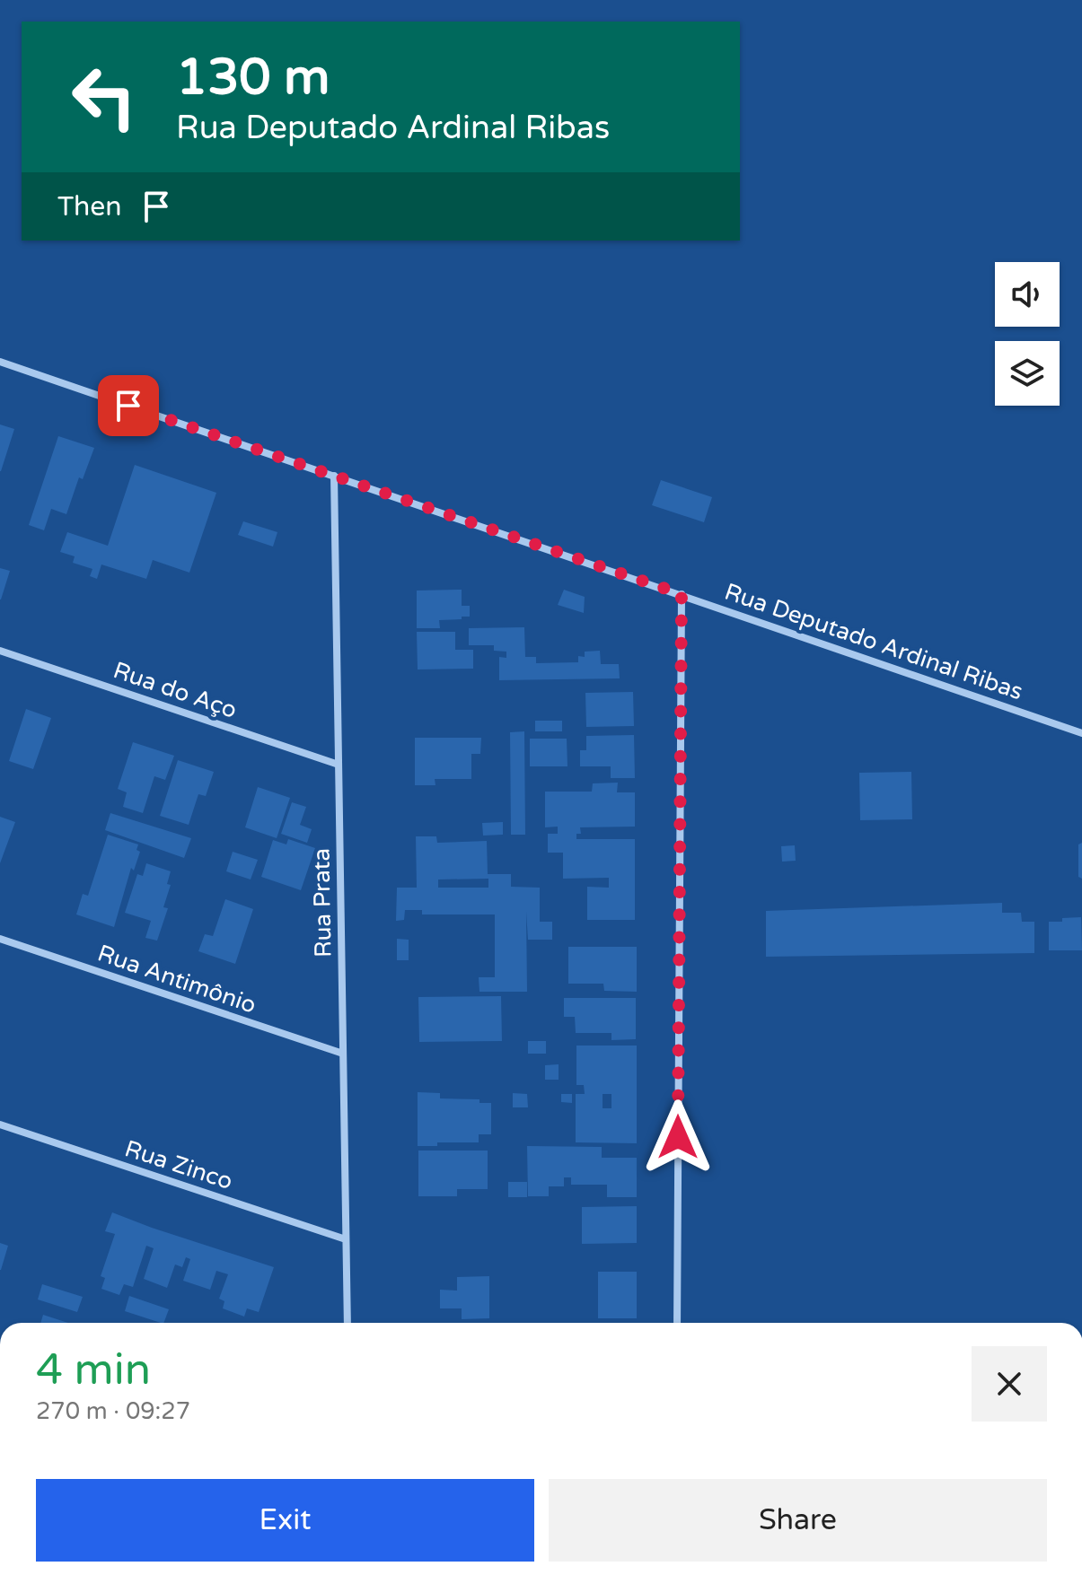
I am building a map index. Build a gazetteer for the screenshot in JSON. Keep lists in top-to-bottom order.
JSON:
{
  "streets": {
    "street": [
      "Rua Deputado Ardinal Ribas",
      "Rua do Aço",
      "Rua Prata",
      "Rua Antimônio",
      "Rua Zinco"
    ]
  },
  "crossings": [
    ["Rua Deputado Ardinal Ribas", "Rua Prata"],
    ["Rua do Aço", "Rua Prata"],
    ["Rua Prata", "Rua Antimônio"],
    ["Rua Prata", "Rua Zinco"]
  ],
  "page": {
    "turn": ["130 m", "Rua Deputado Ardinal Ribas"],
    "then": "Then",
    "heading": ["4 min", "270 m · 09:27"],
    "buttons": ["Exit", "Share"]
  }
}
